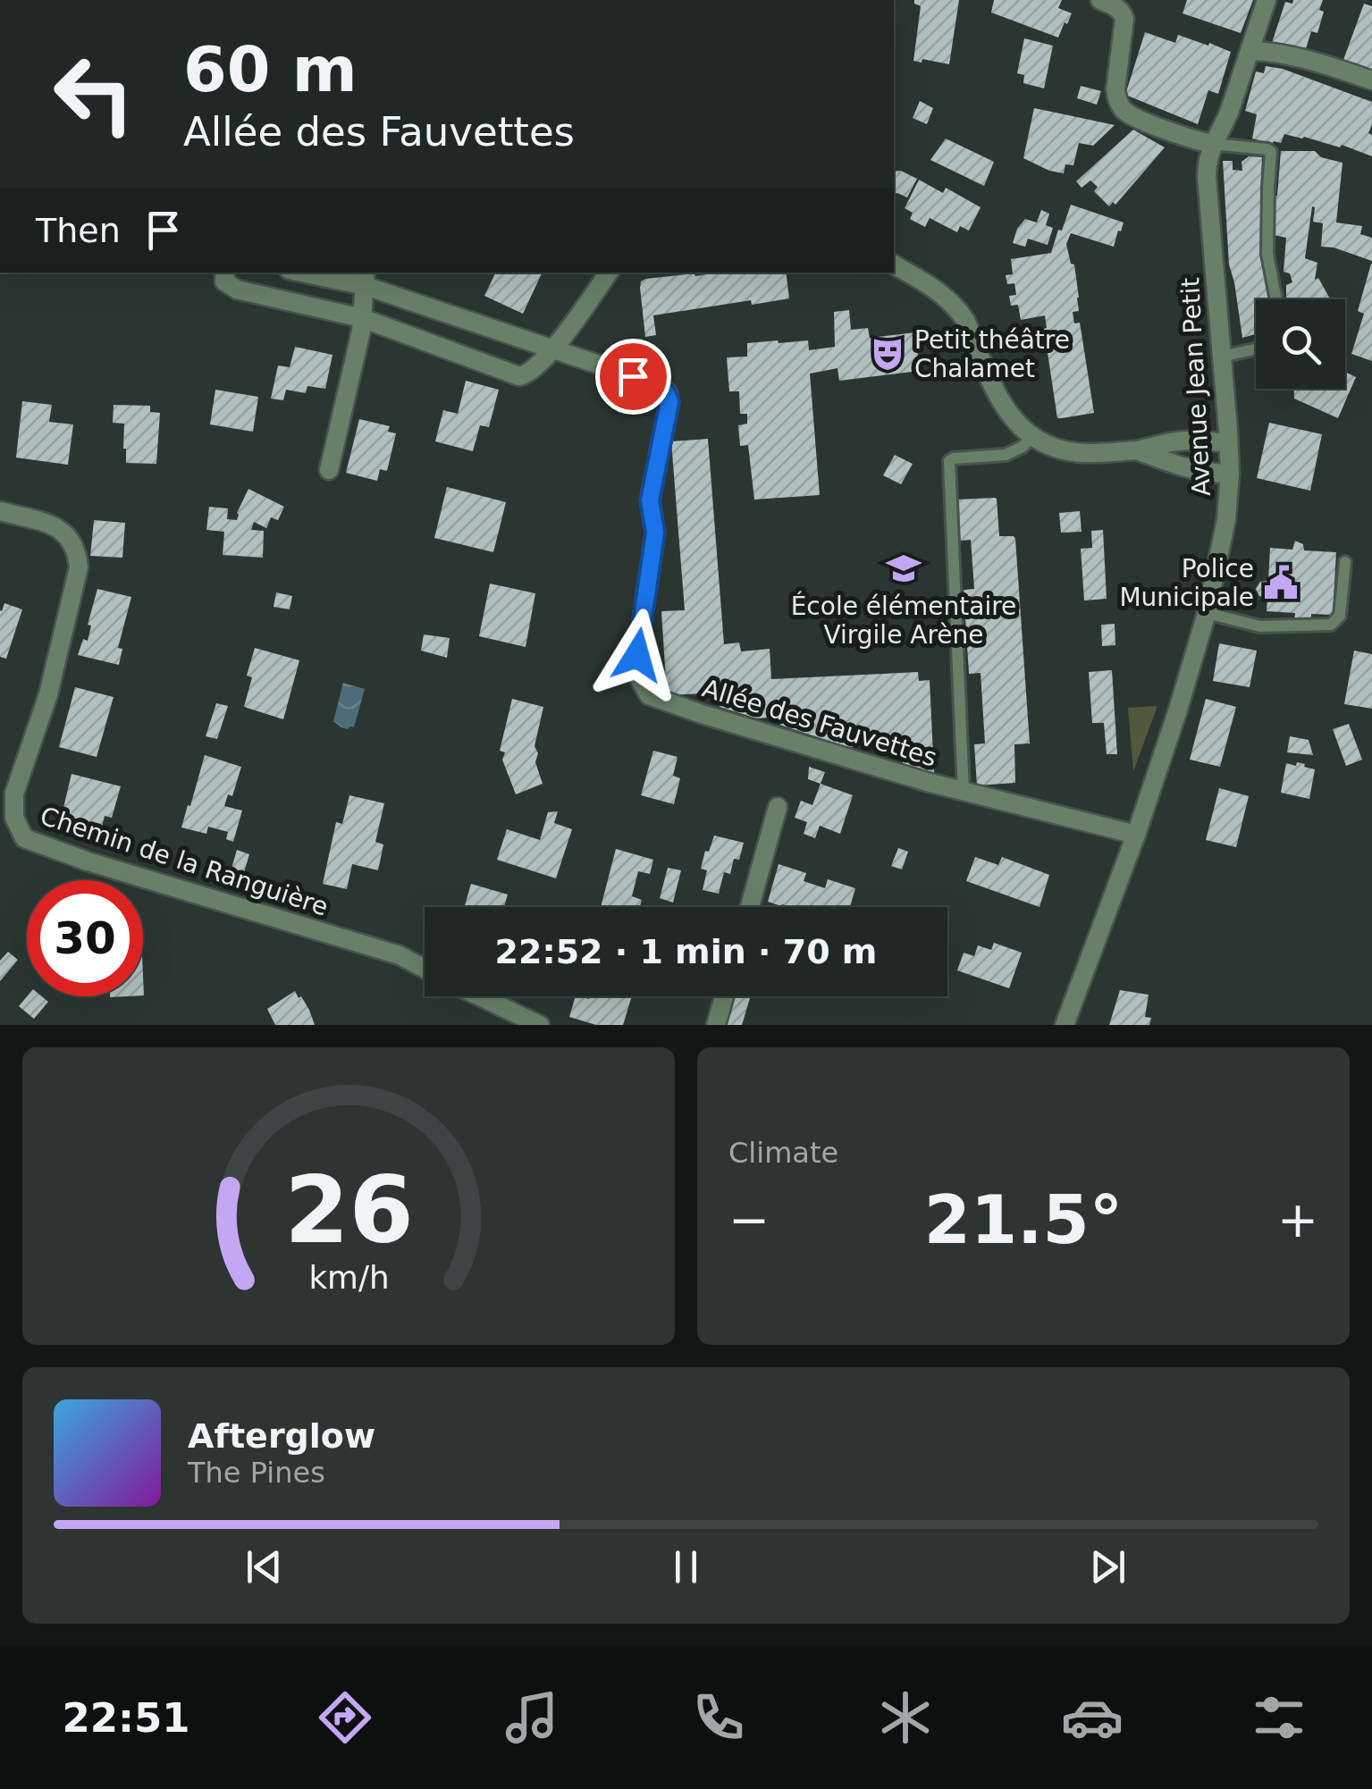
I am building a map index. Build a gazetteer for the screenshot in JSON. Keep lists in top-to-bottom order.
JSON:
{
  "streets": {
    "street": ["Avenue Jean Petit", "Allée des Fauvettes", "Chemin de la Ranguière"]
  },
  "crossings": [
    ["Avenue Jean Petit", "Allée des Fauvettes"]
  ],
  "places": {
    "theatre": ["Petit théâtre Chalamet"],
    "school or university": ["École élémentaire Virgile Arène"],
    "public building": ["Police Municipale"]
  },
  "page": {
    "turn": ["60 m", "Allée des Fauvettes"],
    "then": "Then",
    "limit": "30",
    "trip": "22:52 · 1 min · 70 m",
    "tile": "Climate",
    "heat": ["−", "21.5°", "+"],
    "song": ["Afterglow", "The Pines"],
    "tabs": "22:51",
    "gauge": ["26", "km/h"]
  }
}
